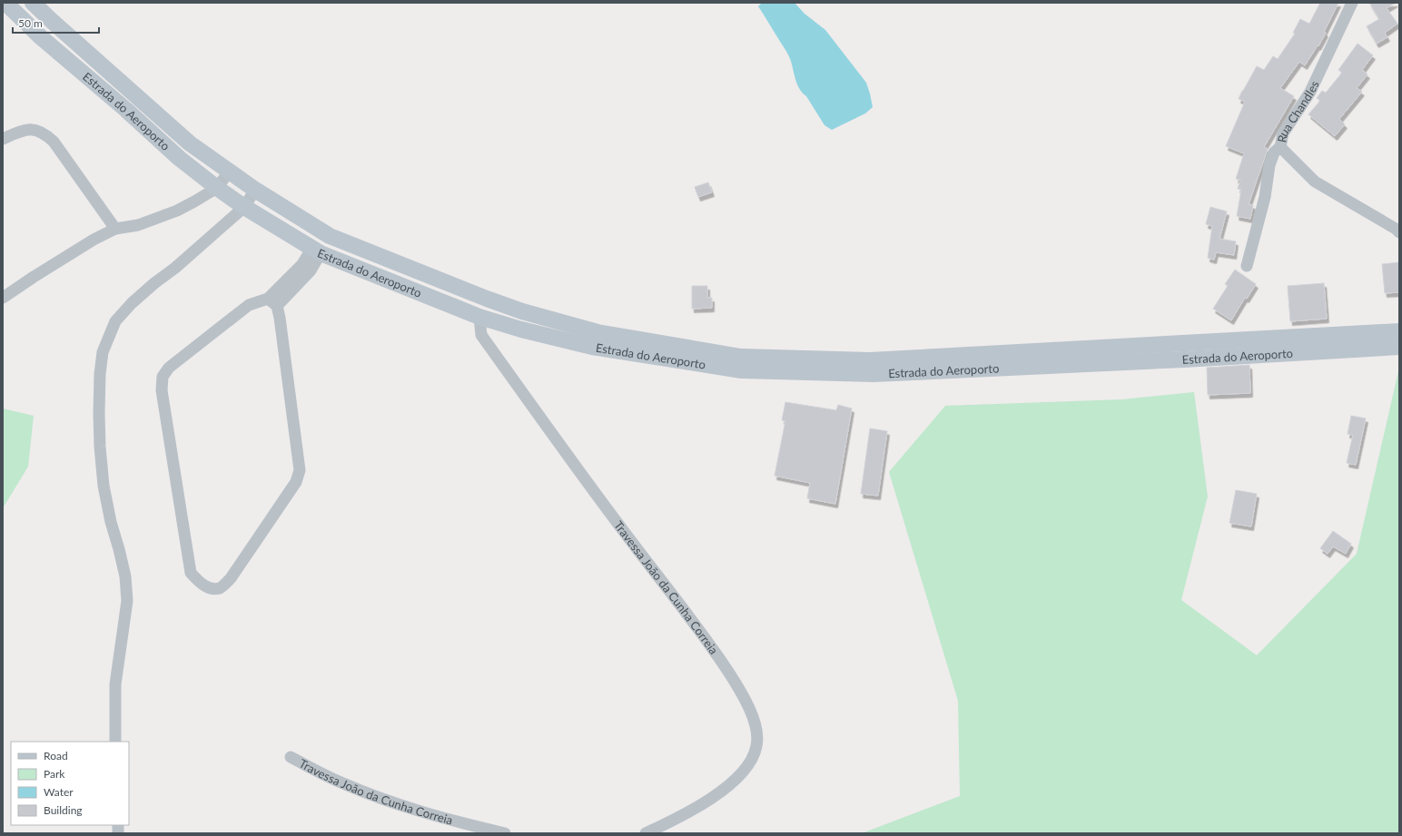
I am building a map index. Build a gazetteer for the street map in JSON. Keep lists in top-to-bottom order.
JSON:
{
  "streets": {
    "main road": ["Estrada do Aeroporto"],
    "street": ["Rua Chandles", "Travessa João da Cunha Correia"]
  },
  "crossings": [
    ["Estrada do Aeroporto", "Travessa João da Cunha Correia"]
  ],
  "legend": [
    "Road",
    "Park",
    "Water",
    "Building"
  ],
  "scale_bar": "50 m"
}
